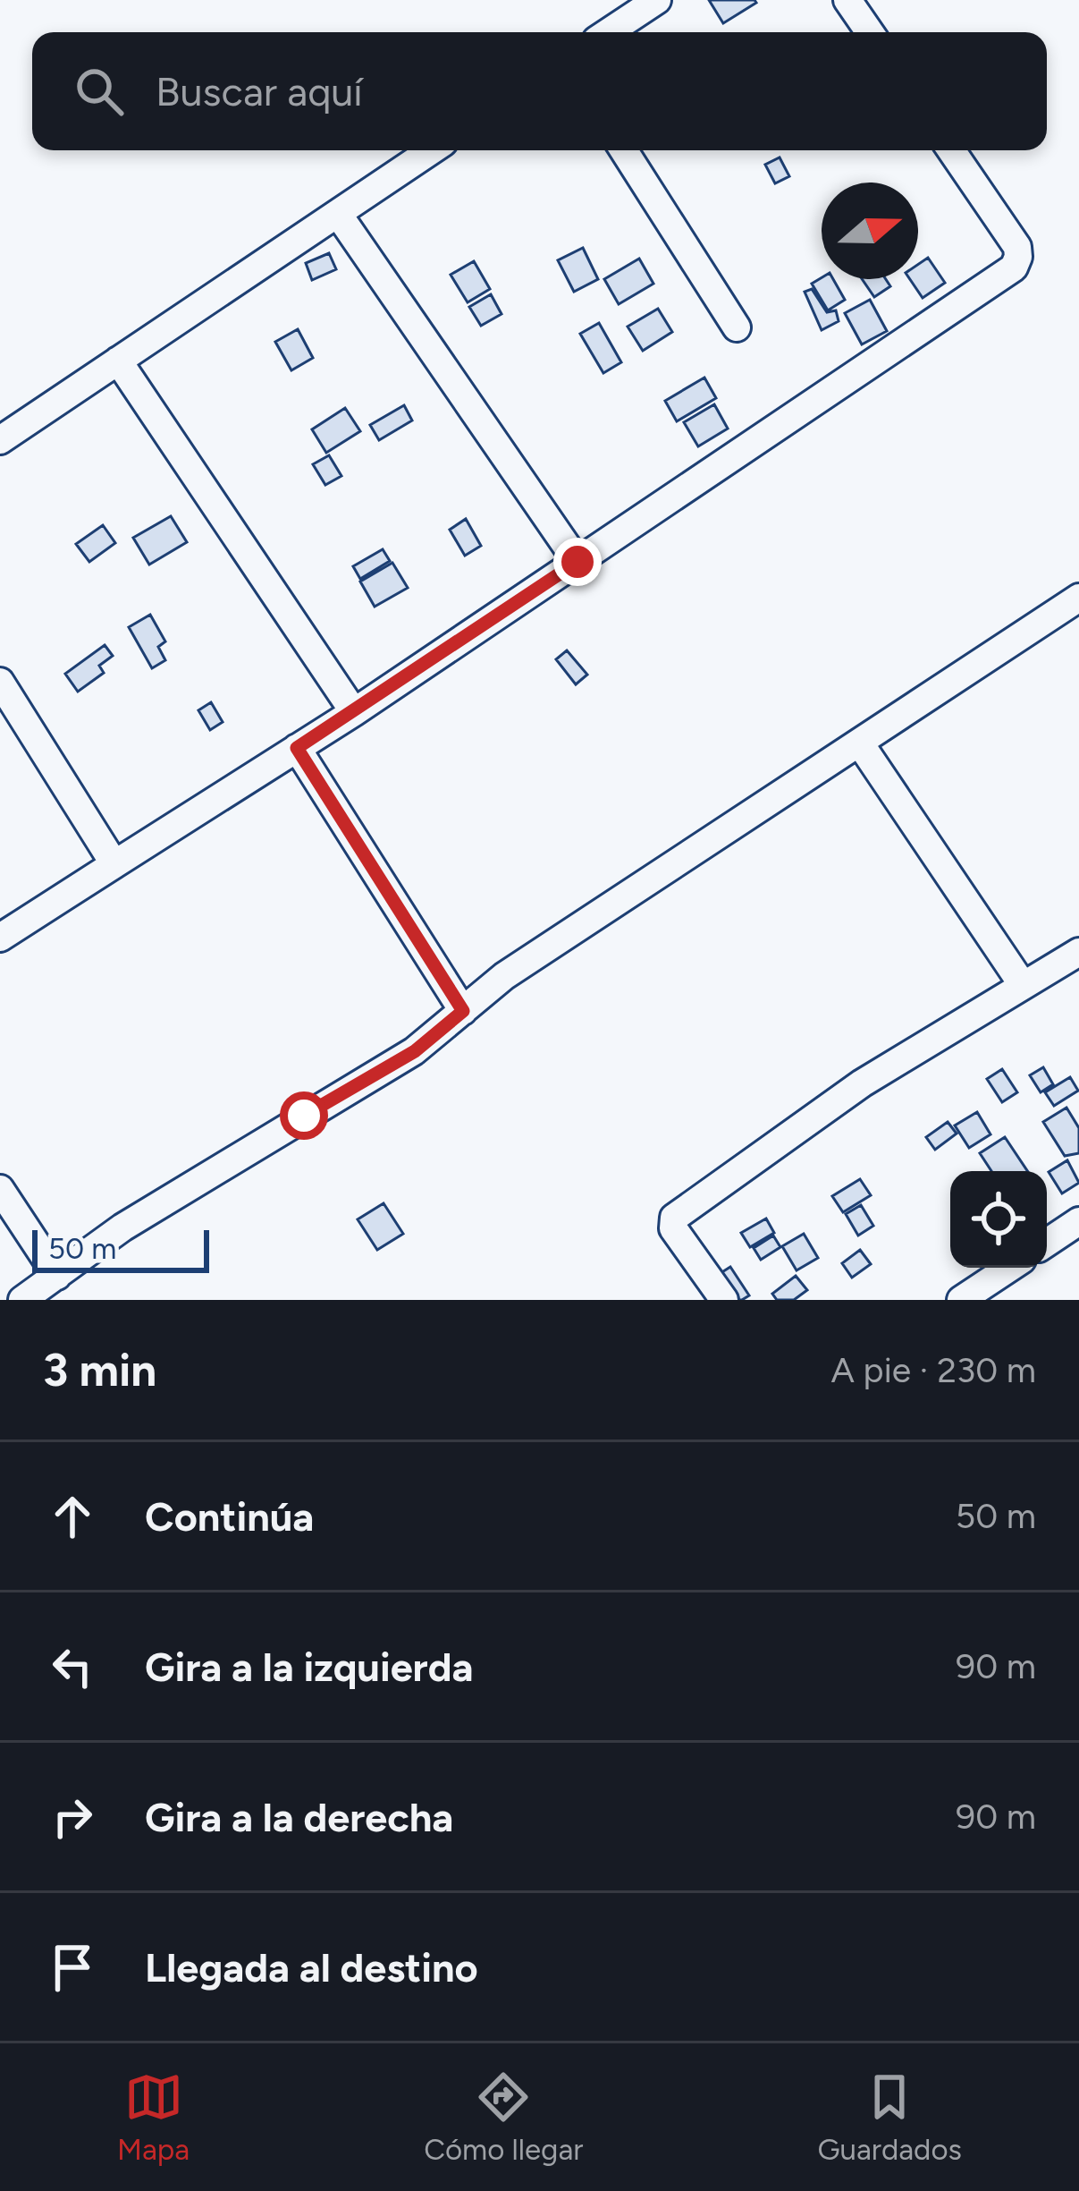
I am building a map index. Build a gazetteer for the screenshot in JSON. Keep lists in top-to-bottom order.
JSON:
{
  "scale_bar": "50 m",
  "north": "right",
  "page": {
    "search": "Buscar aquí",
    "scale": "50 m",
    "heading": ["3 min", "A pie · 230 m"],
    "list": [
      ["Continúa", "50 m"],
      ["Gira a la izquierda", "90 m"],
      ["Gira a la derecha", "90 m"],
      "Llegada al destino"
    ],
    "nav": ["Mapa", "Cómo llegar", "Guardados"]
  }
}
